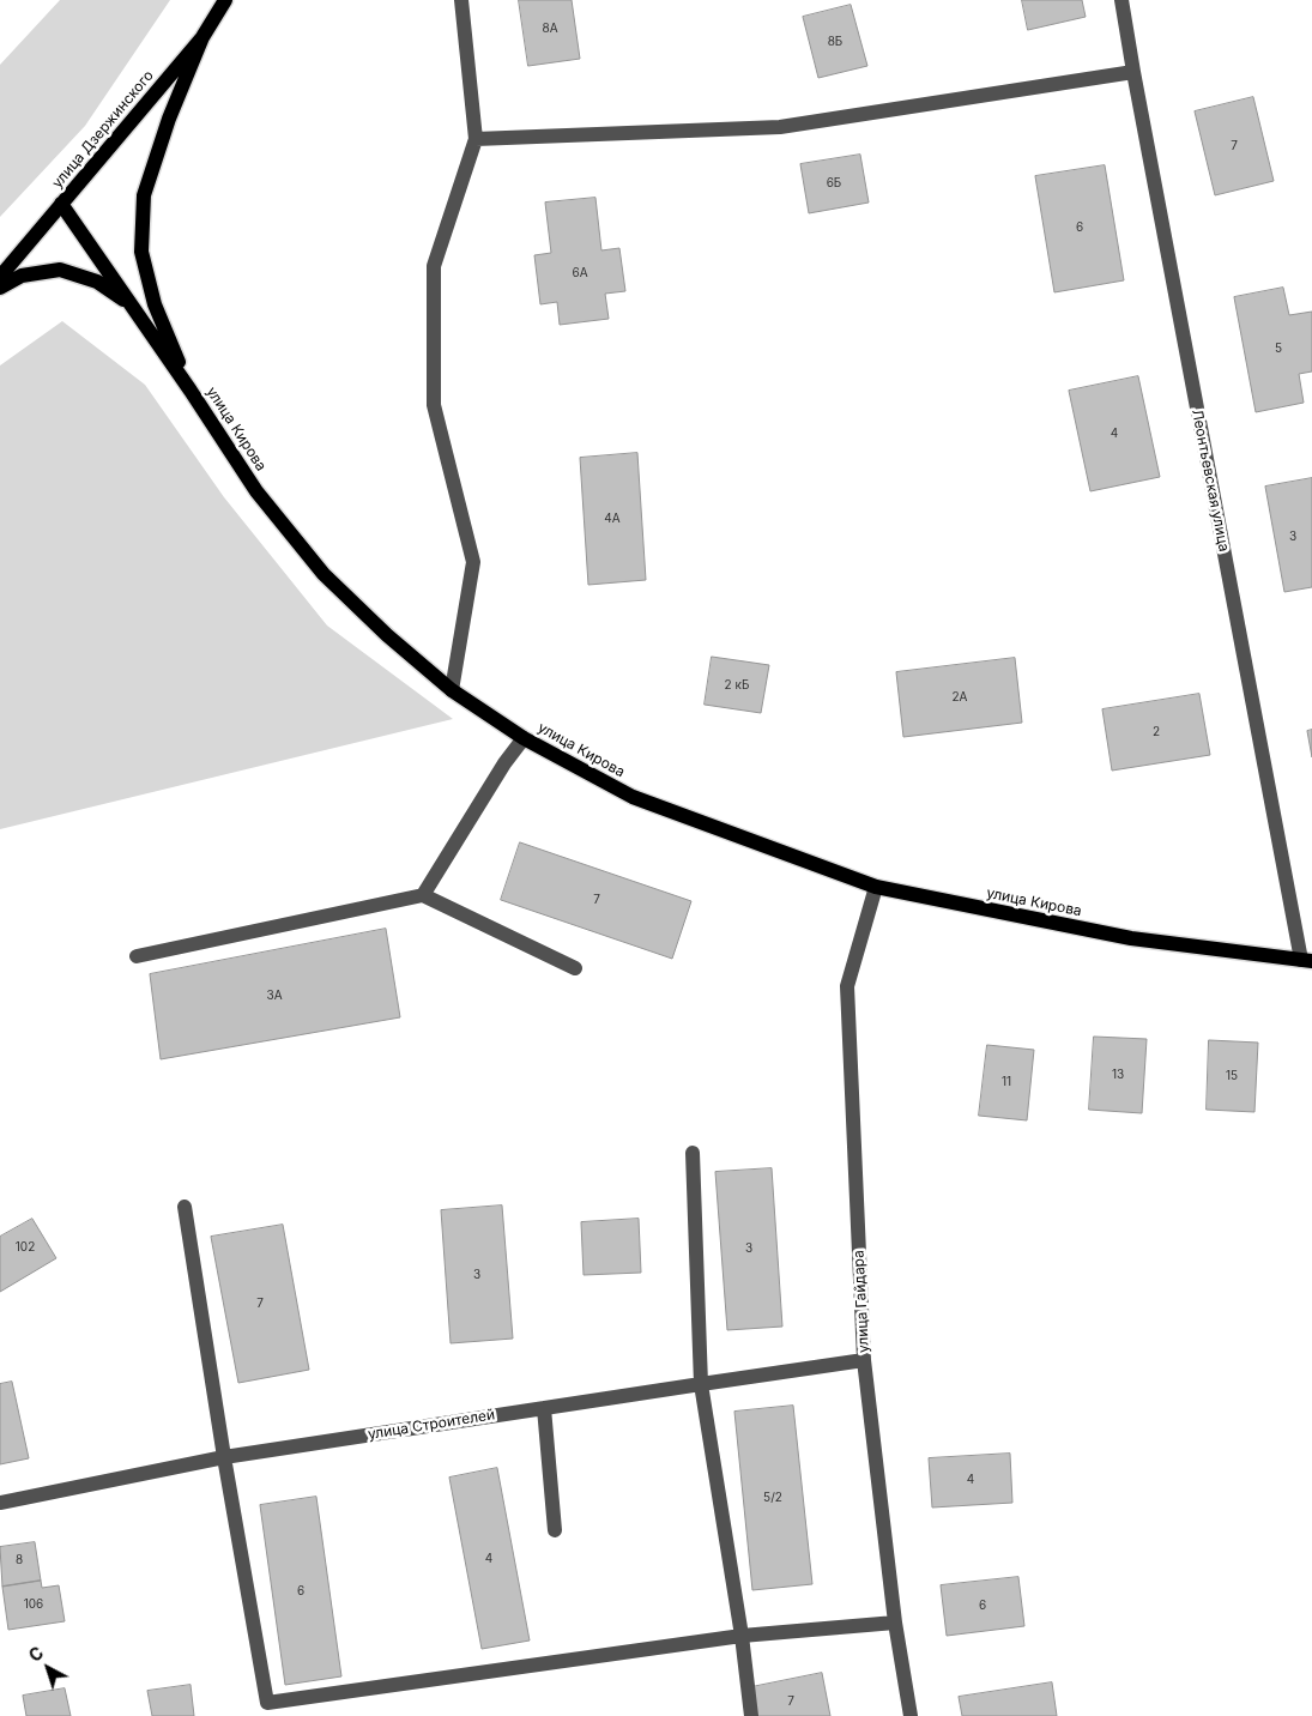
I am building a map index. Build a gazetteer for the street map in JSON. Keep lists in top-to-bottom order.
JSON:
{
  "streets": {
    "main road": ["улица Дзержинского", "улица Кирова"],
    "street": ["Леонтьевская улица", "улица Гайдара", "улица Строителей"]
  },
  "crossings": [
    ["улица Дзержинского", "улица Кирова"],
    ["улица Кирова", "Леонтьевская улица"],
    ["улица Кирова", "улица Гайдара"],
    ["улица Гайдара", "улица Строителей"]
  ],
  "house_numbers": [
    "8А",
    "8Б",
    "7",
    "6Б",
    "6",
    "6А",
    "5",
    "4",
    "4А",
    "3",
    "2 кБ",
    "2А",
    "2",
    "7",
    "3А",
    "13",
    "15",
    "11",
    "102",
    "3",
    "3",
    "7",
    "4",
    "5/2",
    "4",
    "8",
    "6",
    "106",
    "6",
    "7"
  ],
  "north": "top left"
}
